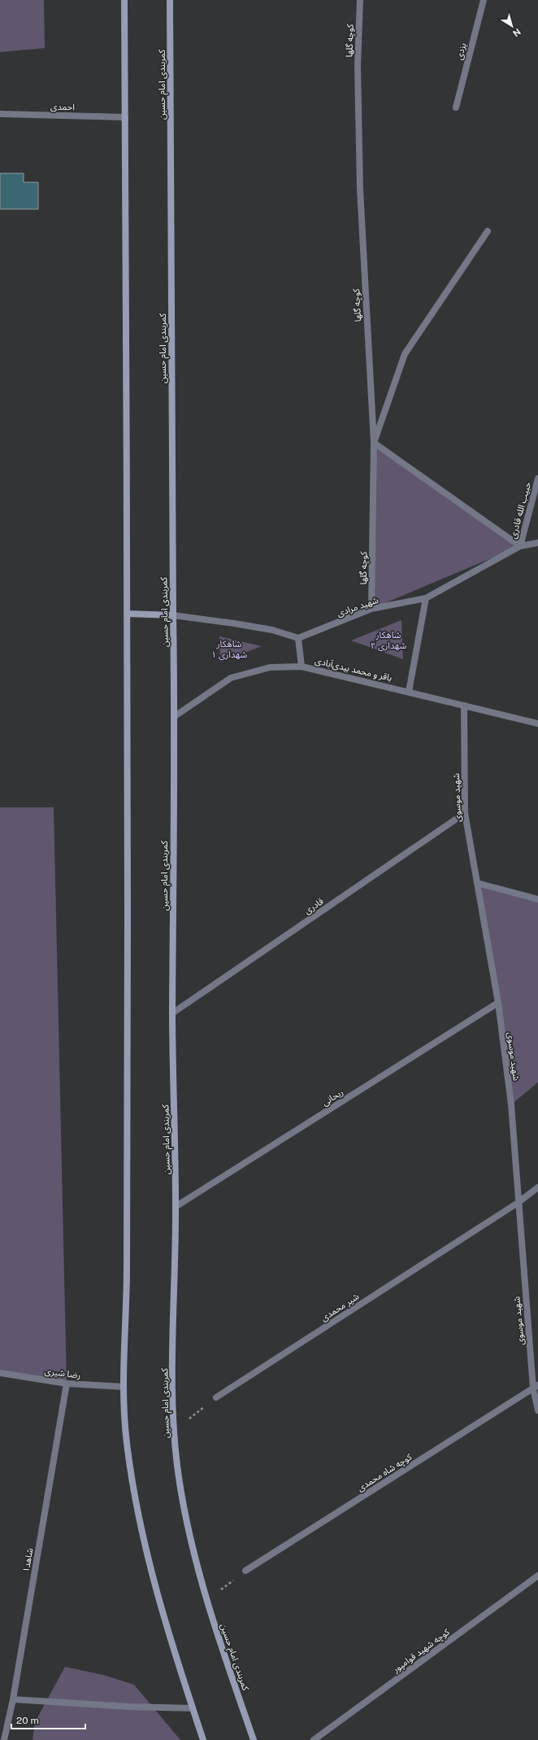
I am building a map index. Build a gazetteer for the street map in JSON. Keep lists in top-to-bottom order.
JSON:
{
  "streets": {
    "main road": ["کمربندی امام حسین"],
    "street": [
      "کوچه گلها",
      "یزدی",
      "احمدی",
      "حبیب الله قادری",
      "شهید مرادی",
      "باقر و محمد بیدی‌آبادی",
      "شهید موسوی",
      "قادری",
      "ریحانی",
      "شیر محمدی",
      "رضا شیری",
      "کوچه شاه محمدی",
      "شاهد۱",
      "کوچه شهید قوامپور"
    ]
  },
  "crossings": [
    ["کوچه گلها", "شهید مرادی"],
    ["کمربندی امام حسین", "باقر و محمد بیدی‌آبادی"],
    ["کمربندی امام حسین", "قادری"],
    ["کمربندی امام حسین", "ریحانی"],
    ["حبیب الله قادری", "شهید مرادی"],
    ["باقر و محمد بیدی‌آبادی", "شهید موسوی"],
    ["شهید موسوی", "قادری"],
    ["شهید موسوی", "ریحانی"],
    ["شهید موسوی", "شیر محمدی"],
    ["شهید موسوی", "کوچه شاه محمدی"],
    ["رضا شیری", "شاهد۱"]
  ],
  "parks": ["شاهکار شهداری ۲", "شاهکار شهداری ۱"],
  "scale_bar": "20 m",
  "north": "bottom right"
}
